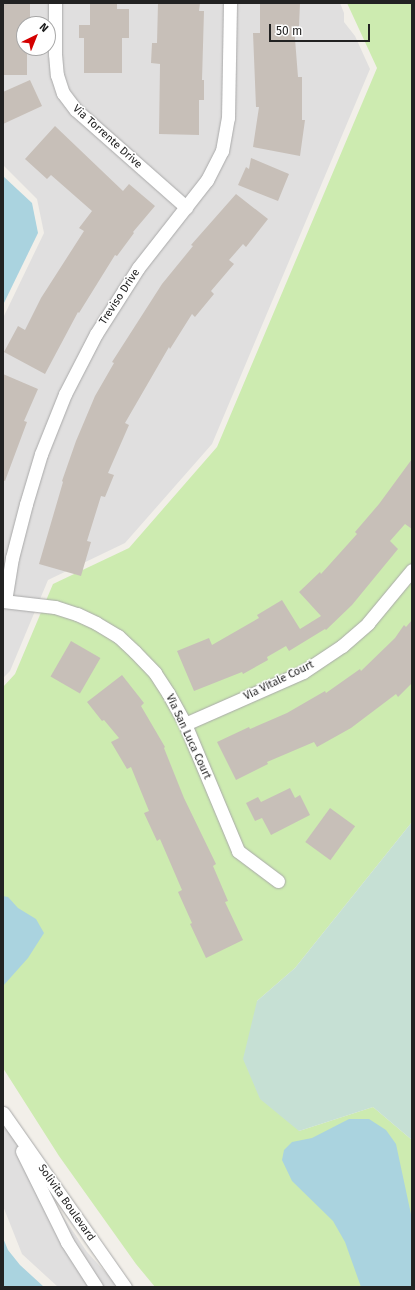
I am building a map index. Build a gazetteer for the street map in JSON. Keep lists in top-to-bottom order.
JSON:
{
  "streets": {
    "street": [
      "Via Torrente Drive",
      "Treviso Drive",
      "Via Vitale Court",
      "Via San Luca Court",
      "Solivita Boulevard"
    ]
  },
  "crossings": [
    ["Via Torrente Drive", "Treviso Drive"],
    ["Treviso Drive", "Via San Luca Court"],
    ["Via Vitale Court", "Via San Luca Court"]
  ],
  "scale_bar": "50 m",
  "north": "top right"
}
